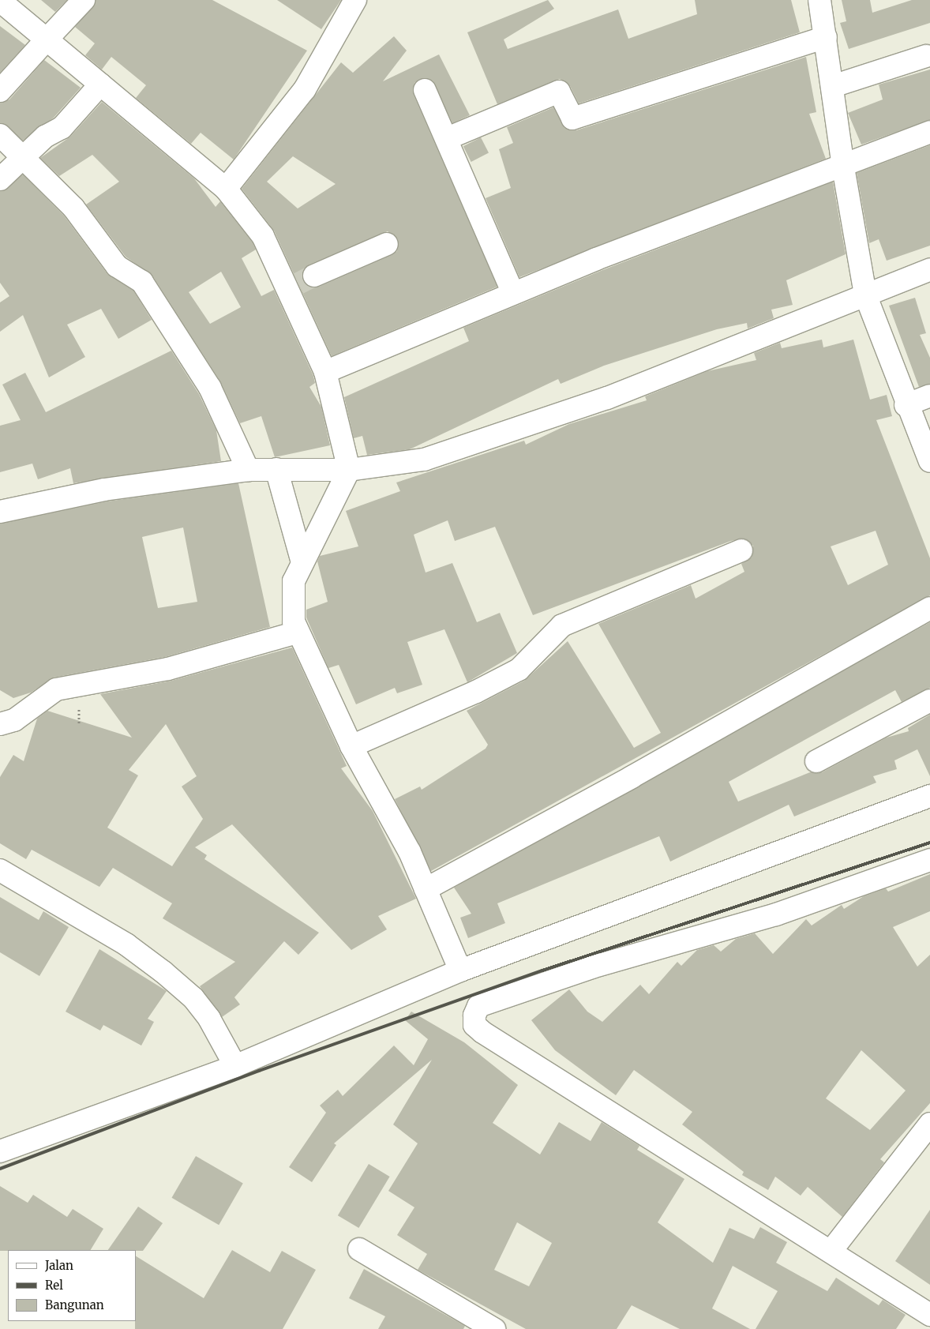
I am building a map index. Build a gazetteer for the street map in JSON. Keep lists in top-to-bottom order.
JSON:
{
  "legend": ["Jalan", "Rel", "Bangunan"]
}
